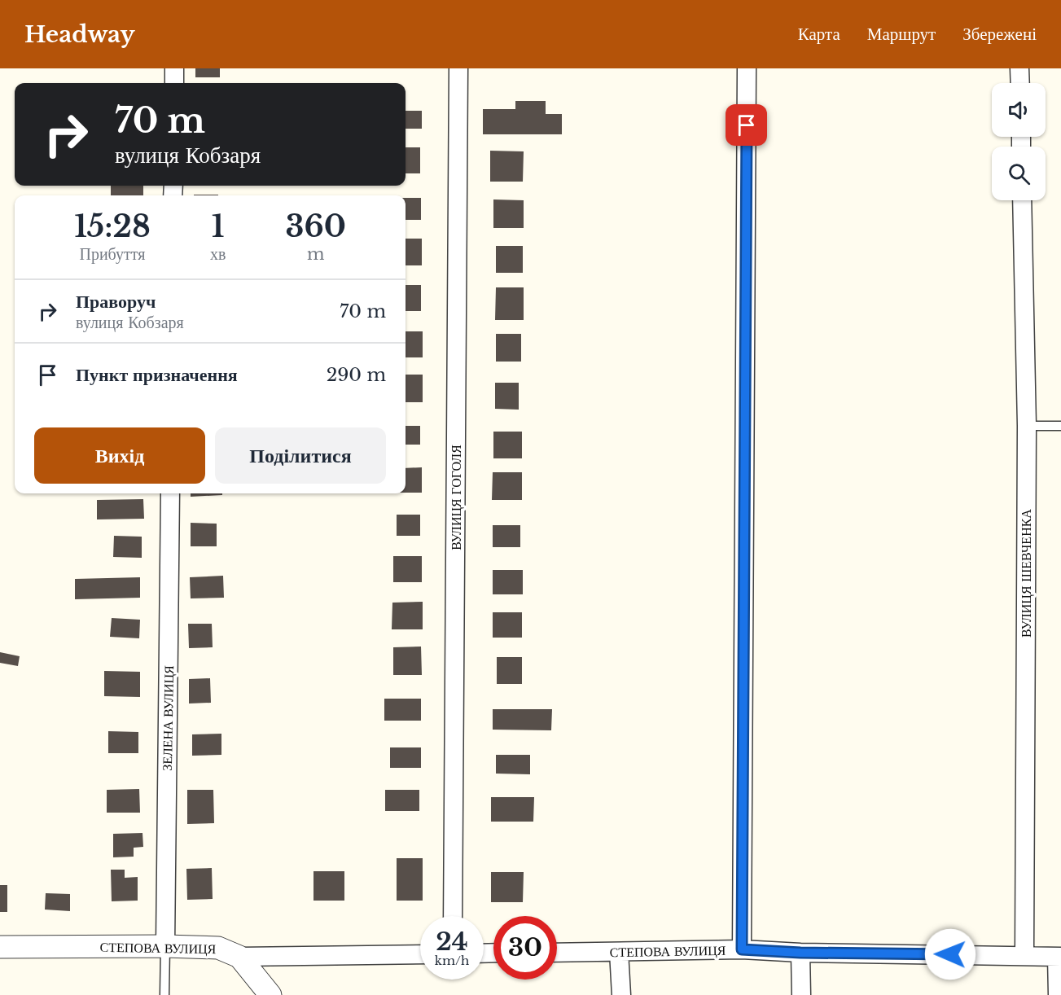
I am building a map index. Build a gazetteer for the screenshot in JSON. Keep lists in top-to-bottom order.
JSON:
{
  "streets": {
    "street": [
      "ВУЛИЦЯ ГОГОЛЯ",
      "ВУЛИЦЯ ШЕВЧЕНКА",
      "ЗЕЛЕНА ВУЛИЦЯ",
      "СТЕПОВА ВУЛИЦЯ"
    ]
  },
  "crossings": [
    ["ВУЛИЦЯ ШЕВЧЕНКА", "СТЕПОВА ВУЛИЦЯ"],
    ["ЗЕЛЕНА ВУЛИЦЯ", "СТЕПОВА ВУЛИЦЯ"]
  ],
  "page": {
    "header": "Headway",
    "nav": ["Карта", "Маршрут", "Збережені"],
    "turn": ["70 m", "вулиця Кобзаря"],
    "eta": [
      "15:28",
      "Прибуття",
      "1",
      "хв",
      "360",
      "m"
    ],
    "list": [
      {
        "name": "Праворуч",
        "note": "вулиця Кобзаря",
        "value": "70 m"
      },
      {
        "name": "Пункт призначення",
        "value": "290 m"
      }
    ],
    "buttons": ["Вихід", "Поділитися"],
    "speed": "24 km/h",
    "limit": "30"
  }
}
